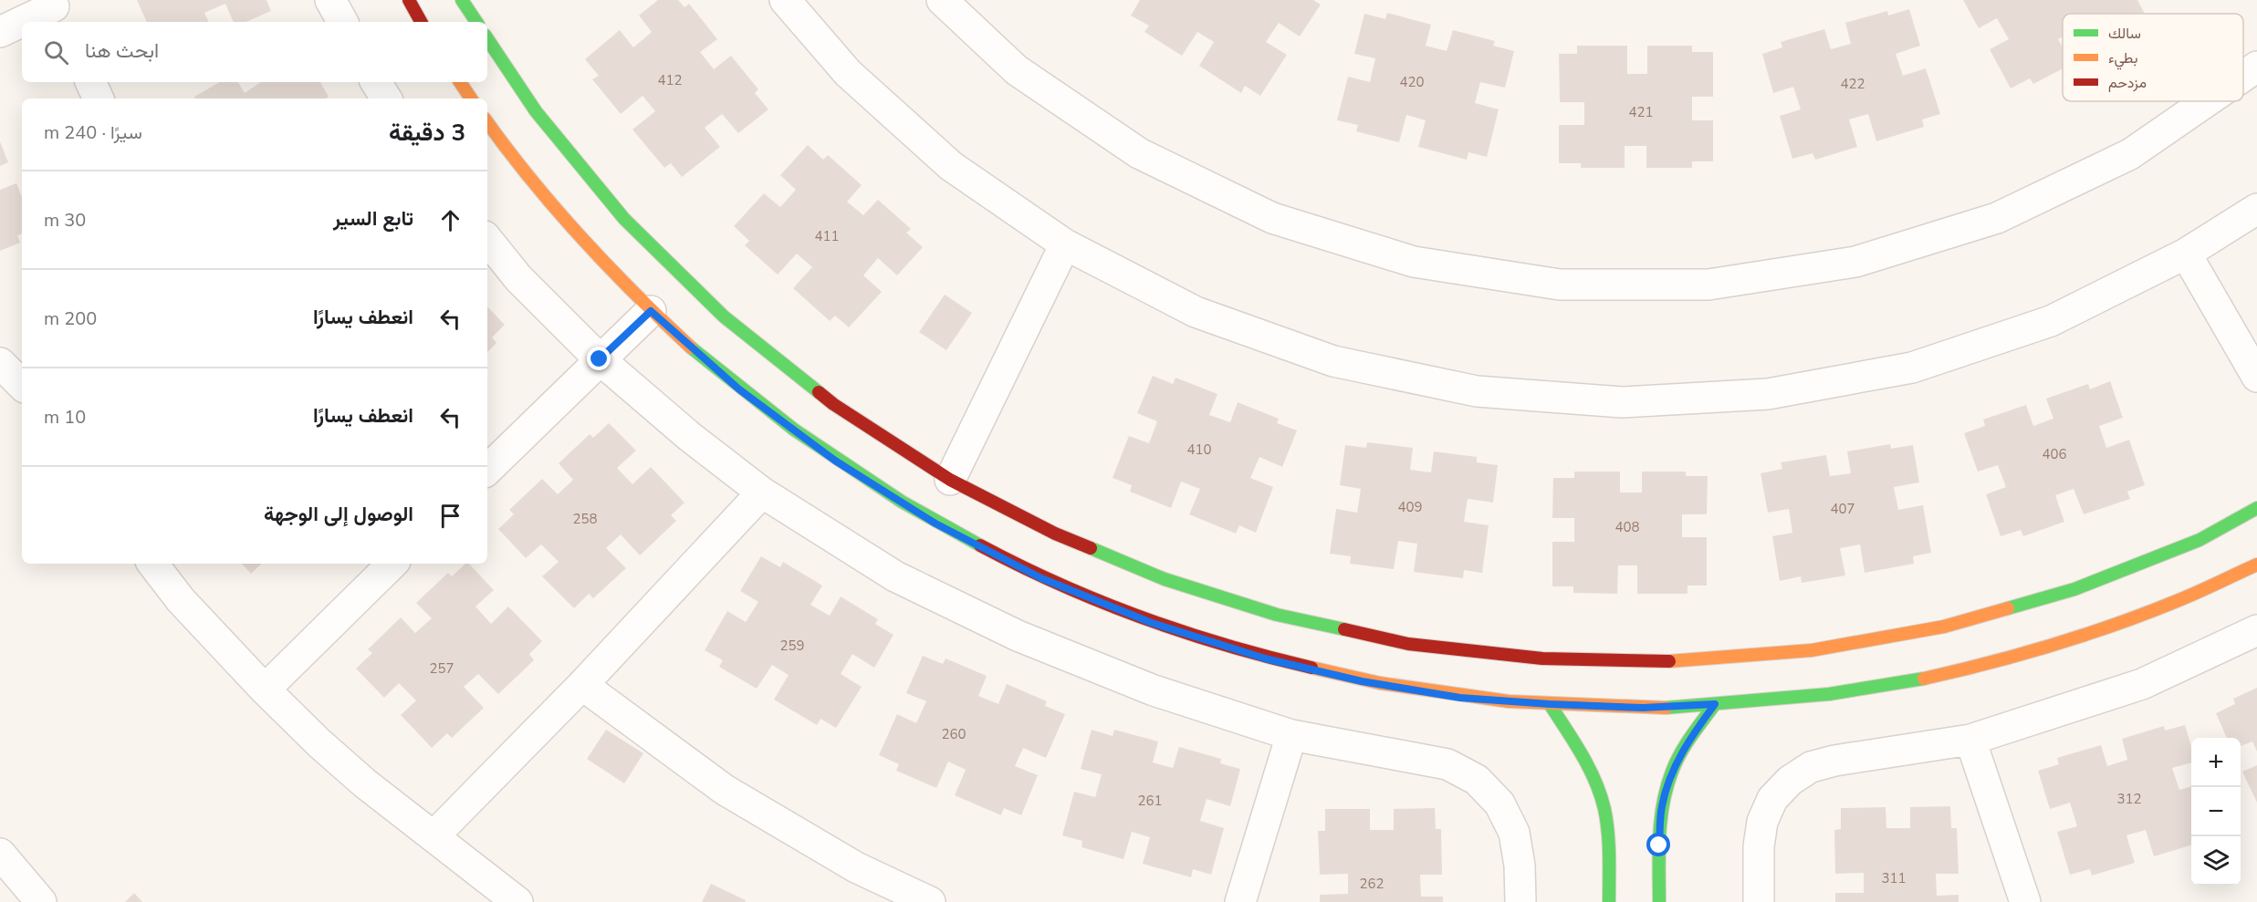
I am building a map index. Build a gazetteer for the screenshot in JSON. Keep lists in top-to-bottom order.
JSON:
{
  "house_numbers": [
    "412",
    "420",
    "422",
    "421",
    "411",
    "410",
    "406",
    "409",
    "407",
    "258",
    "408",
    "259",
    "257",
    "260",
    "312",
    "261",
    "311",
    "262"
  ],
  "legend": ["سالك", "بطيء", "مزدحم"],
  "page": {
    "search": "ابحث هنا",
    "heading": ["3 دقيقة", "سيرًا · 240 m"],
    "list": [
      ["تابع السير", "30 m"],
      ["انعطف يسارًا", "200 m"],
      ["انعطف يسارًا", "10 m"],
      "الوصول إلى الوجهة"
    ],
    "map_buttons": ["+", "−"]
  }
}
